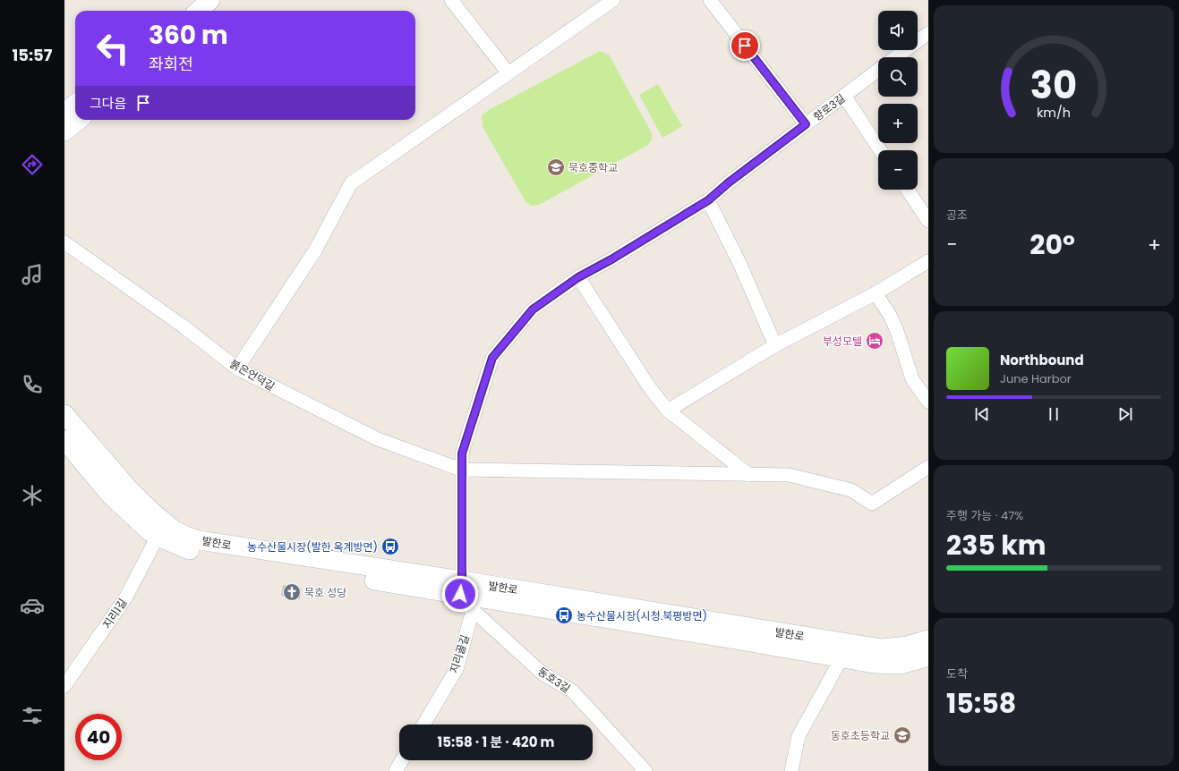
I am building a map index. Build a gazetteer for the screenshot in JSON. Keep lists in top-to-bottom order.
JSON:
{
  "streets": {
    "street": [
      "향로3길",
      "붉은언덕길",
      "발한로",
      "지리1길",
      "지리골길",
      "동호3길"
    ]
  },
  "crossings": [
    ["향로3길", "붉은언덕길"],
    ["향로3길", "발한로"],
    ["발한로", "지리1길"],
    ["지리골길", "동호3길"]
  ],
  "places": {
    "school or university": ["묵호중학교", "동호초등학교"],
    "hotel": ["부성모텔"],
    "bus stop": ["농수산물시장(발한.옥계방면)", "농수산물시장(시청.북평방면)"],
    "church": ["묵호 성당"]
  },
  "page": {
    "tabs": "15:57",
    "map_buttons": ["+", "−"],
    "turn": ["360 m", "좌회전"],
    "then": "그다음",
    "tile": [
      "공조",
      ["주행 가능 · 47%", "235 km"],
      ["도착", "15:58"]
    ],
    "heat": ["−", "20°", "+"],
    "song": ["Northbound", "June Harbor"],
    "limit": "40",
    "trip": "15:58 · 1 분 · 420 m",
    "gauge": ["30", "km/h"]
  }
}
